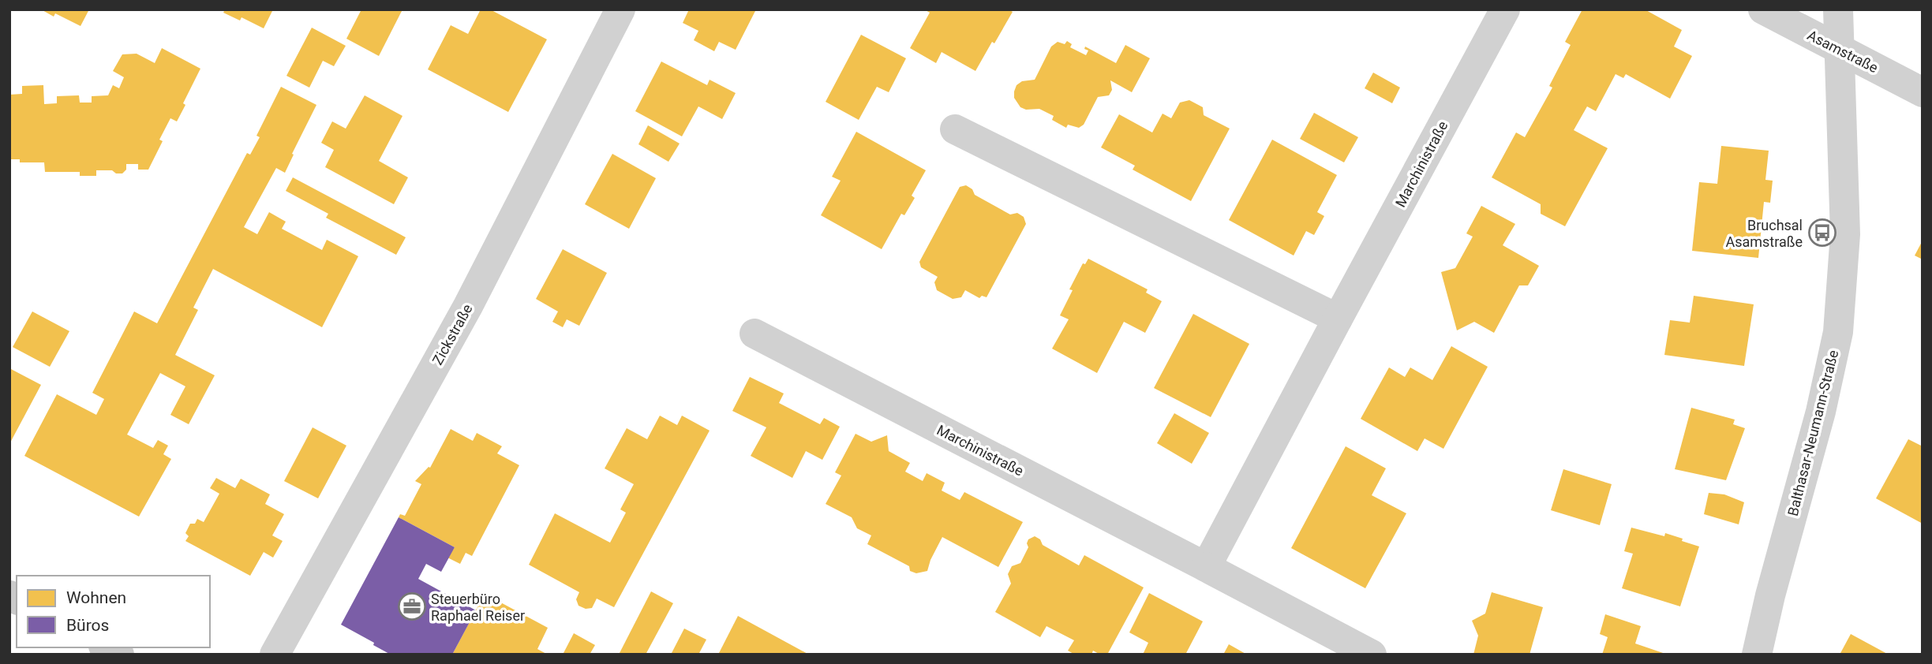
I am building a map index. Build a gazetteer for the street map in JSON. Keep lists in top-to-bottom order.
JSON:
{
  "streets": {
    "street": [
      "Asamstraße",
      "Marchinistraße",
      "Zickstraße",
      "Balthasar-Neumann-Straße"
    ]
  },
  "crossings": [
    ["Asamstraße", "Balthasar-Neumann-Straße"]
  ],
  "places": {
    "bus stop": ["Bruchsal Asamstraße"],
    "office": ["Steuerbüro Raphael Reiser"]
  },
  "legend": ["Wohnen", "Büros"]
}
